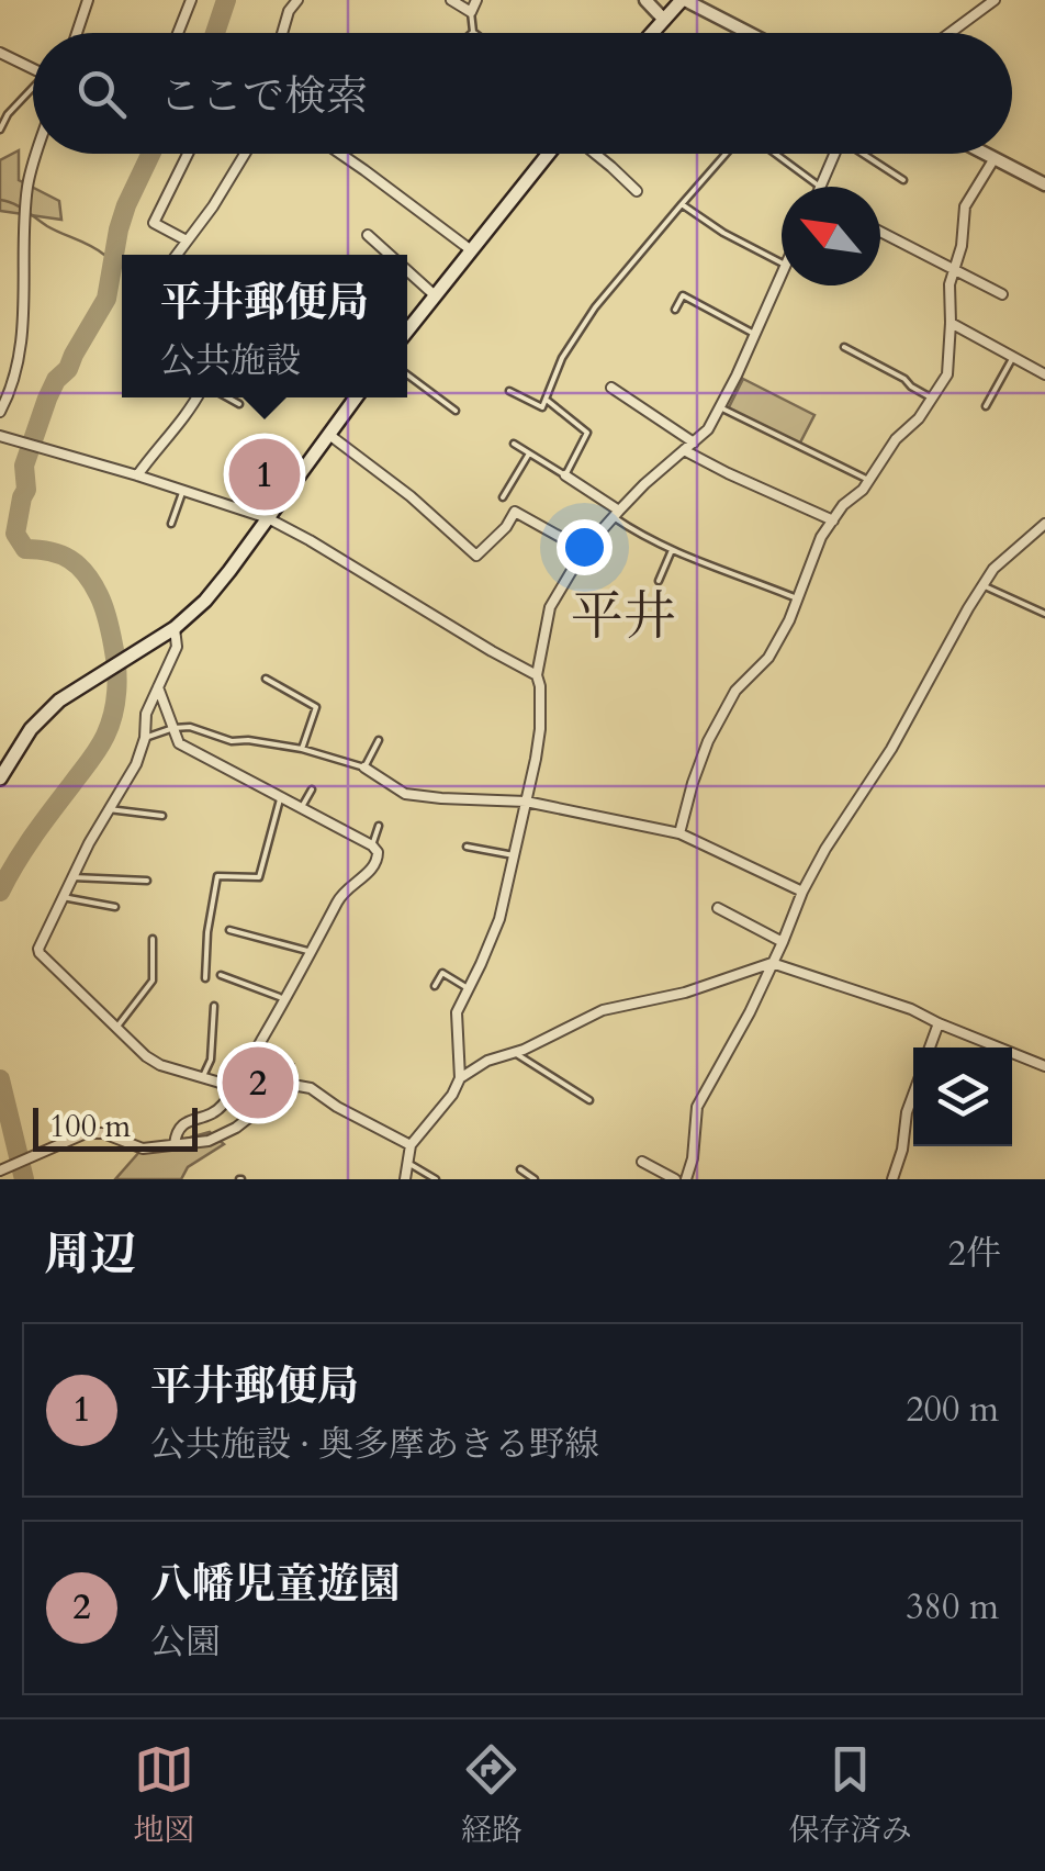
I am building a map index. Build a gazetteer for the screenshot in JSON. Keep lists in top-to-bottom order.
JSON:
{
  "districts": ["平井"],
  "scale_bar": "100 m",
  "north": "top left",
  "page": {
    "search": "ここで検索",
    "popup": ["平井郵便局", "公共施設"],
    "pins": ["1", "2"],
    "scale": "100 m",
    "heading": ["周辺", "2件"],
    "list": [
      {
        "mark": "1",
        "name": "平井郵便局",
        "note": "公共施設 · 奥多摩あきる野線",
        "value": "200 m"
      },
      {
        "mark": "2",
        "name": "八幡児童遊園",
        "note": "公園",
        "value": "380 m"
      }
    ],
    "nav": ["地図", "経路", "保存済み"]
  }
}
